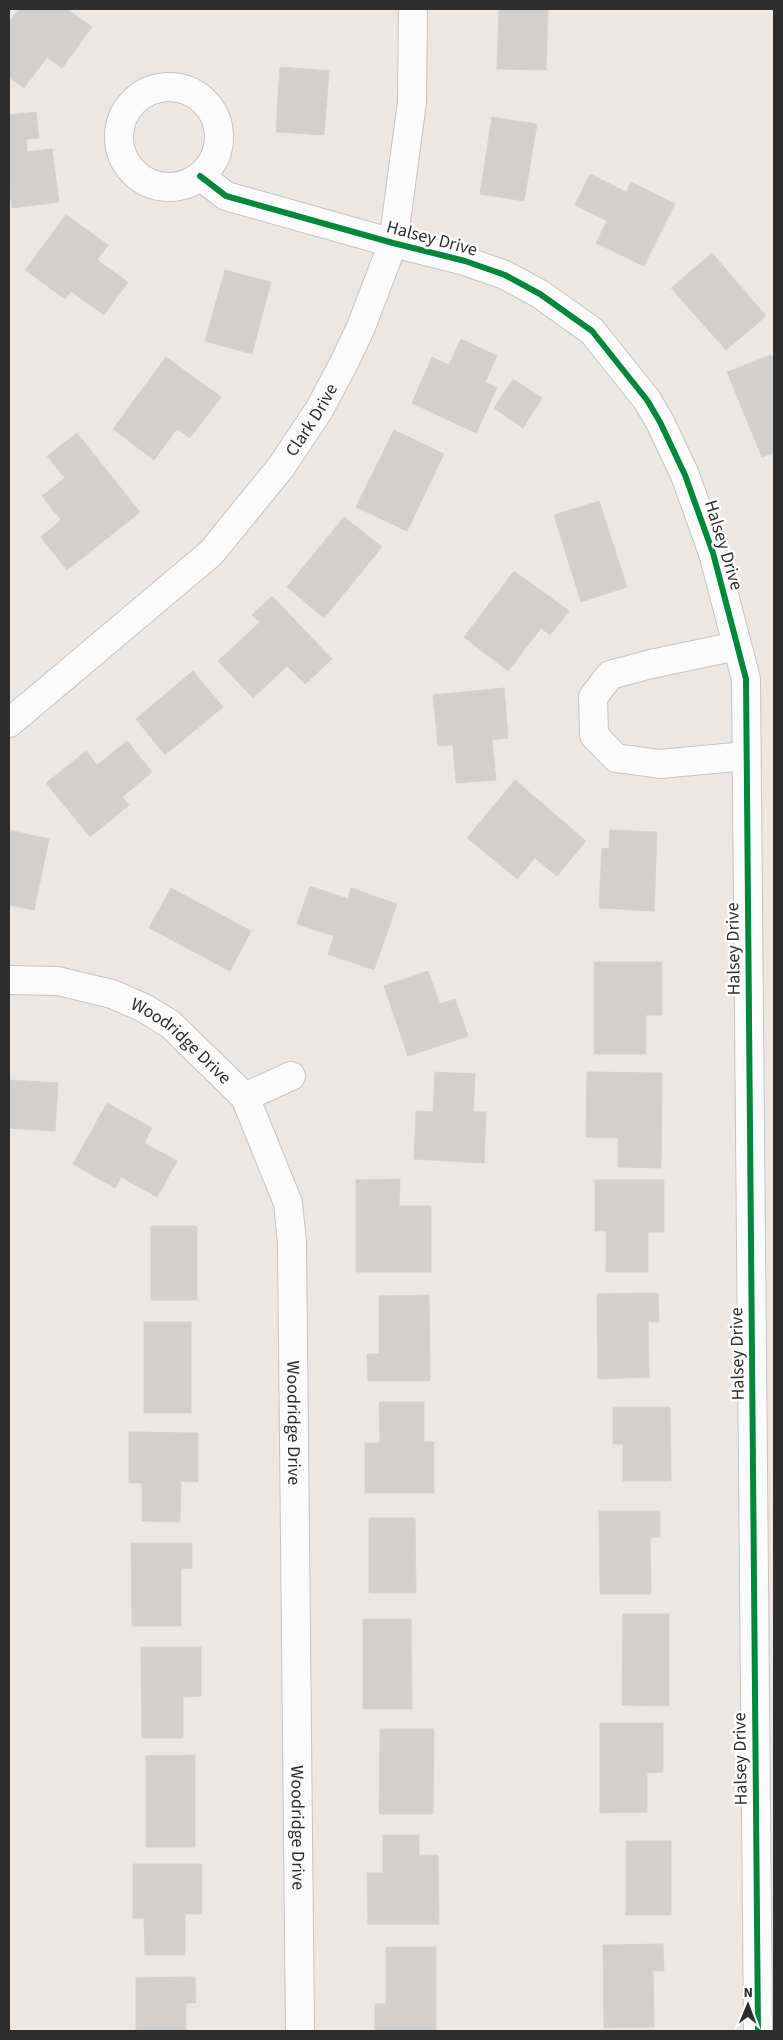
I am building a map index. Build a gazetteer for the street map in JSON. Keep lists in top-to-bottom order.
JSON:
{
  "streets": {
    "street": ["Halsey Drive", "Clark Drive", "Woodridge Drive"]
  },
  "crossings": [
    ["Halsey Drive", "Clark Drive"]
  ],
  "north": "top"
}
